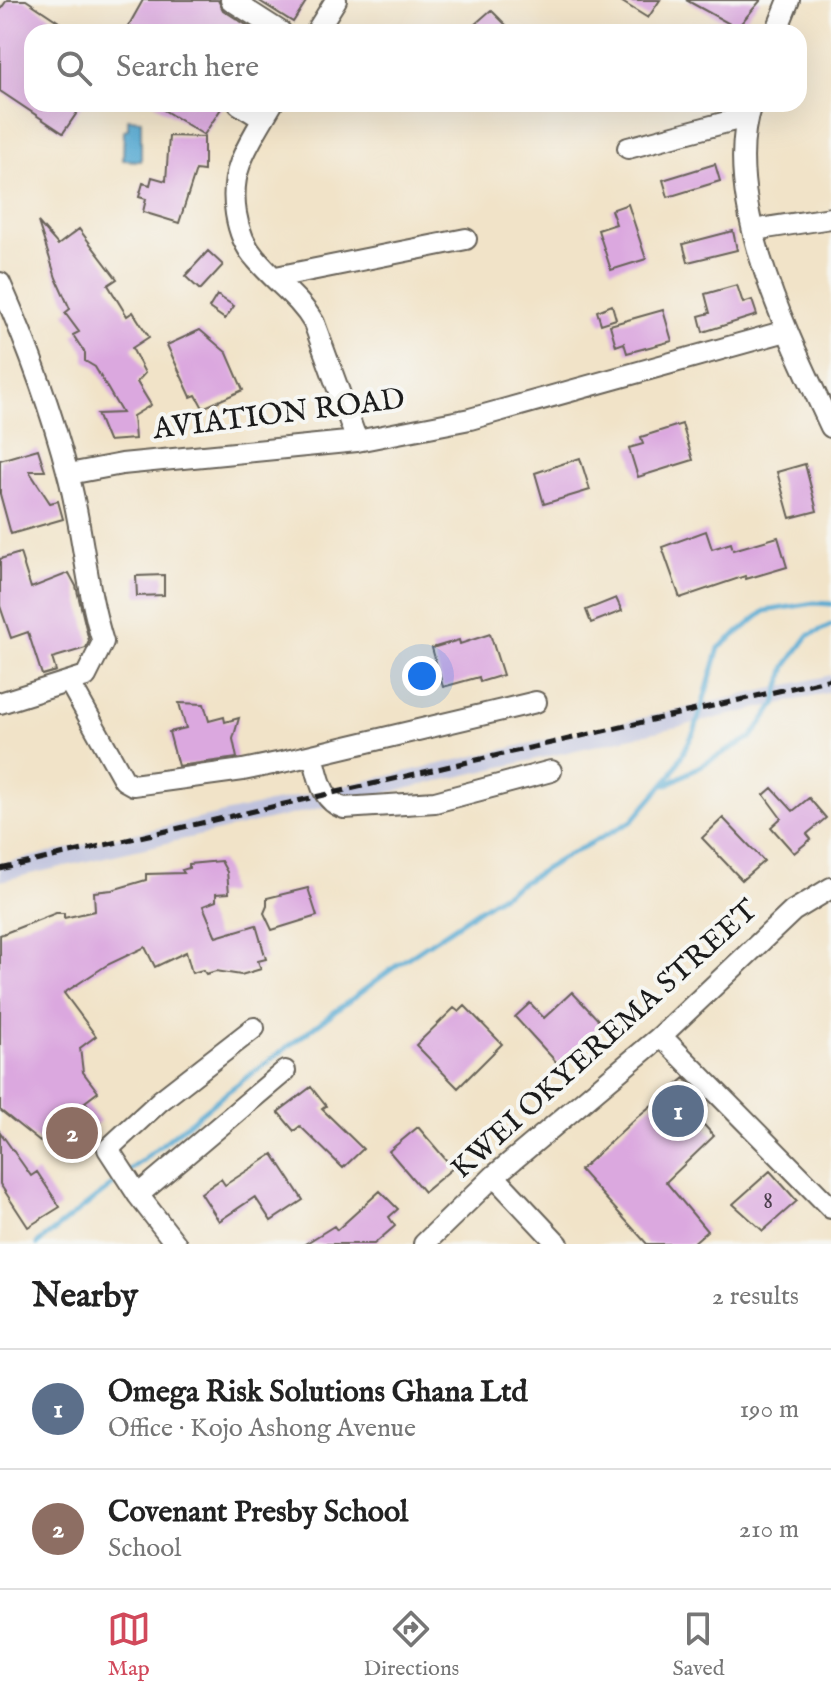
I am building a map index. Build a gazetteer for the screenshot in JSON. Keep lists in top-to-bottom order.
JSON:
{
  "streets": {
    "street": ["AVIATION ROAD", "KWEI OKYEREMA STREET"]
  },
  "house_numbers": ["8"],
  "page": {
    "search": "Search here",
    "pins": ["1", "2"],
    "heading": ["Nearby", "2 results"],
    "list": [
      {
        "mark": "1",
        "name": "Omega Risk Solutions Ghana Ltd",
        "note": "Office · Kojo Ashong Avenue",
        "value": "190 m"
      },
      {
        "mark": "2",
        "name": "Covenant Presby School",
        "note": "School",
        "value": "210 m"
      }
    ],
    "nav": ["Map", "Directions", "Saved"]
  }
}
